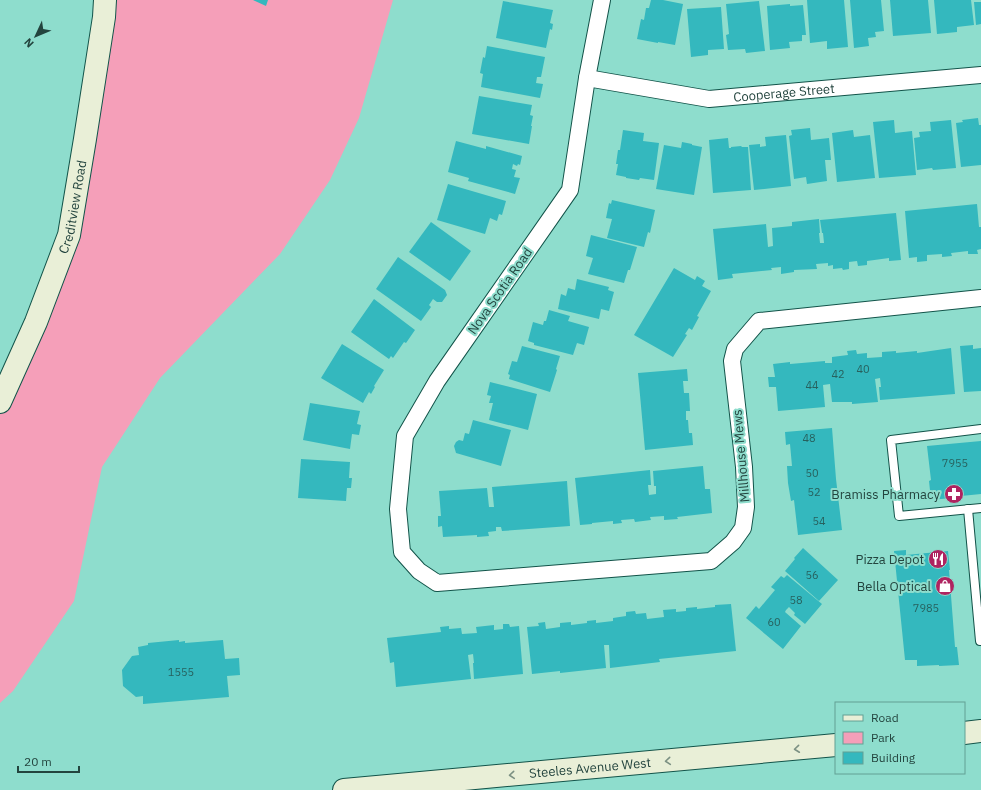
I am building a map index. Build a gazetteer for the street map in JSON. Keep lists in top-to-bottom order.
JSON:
{
  "streets": {
    "main road": ["Creditview Road", "Steeles Avenue West"],
    "street": ["Cooperage Street", "Nova Scotia Road", "Millhouse Mews"]
  },
  "crossings": [
    ["Cooperage Street", "Nova Scotia Road"],
    ["Nova Scotia Road", "Millhouse Mews"]
  ],
  "one_way": ["Steeles Avenue West"],
  "places": {
    "pharmacy": ["Bramiss Pharmacy"],
    "restaurant": ["Pizza Depot"],
    "shop": ["Bella Optical"]
  },
  "house_numbers": [
    "40",
    "42",
    "44",
    "48",
    "7955",
    "50",
    "52",
    "54",
    "56",
    "58",
    "7985",
    "60",
    "1555"
  ],
  "legend": ["Road", "Park", "Building"],
  "scale_bar": "20 m",
  "north": "bottom left"
}
